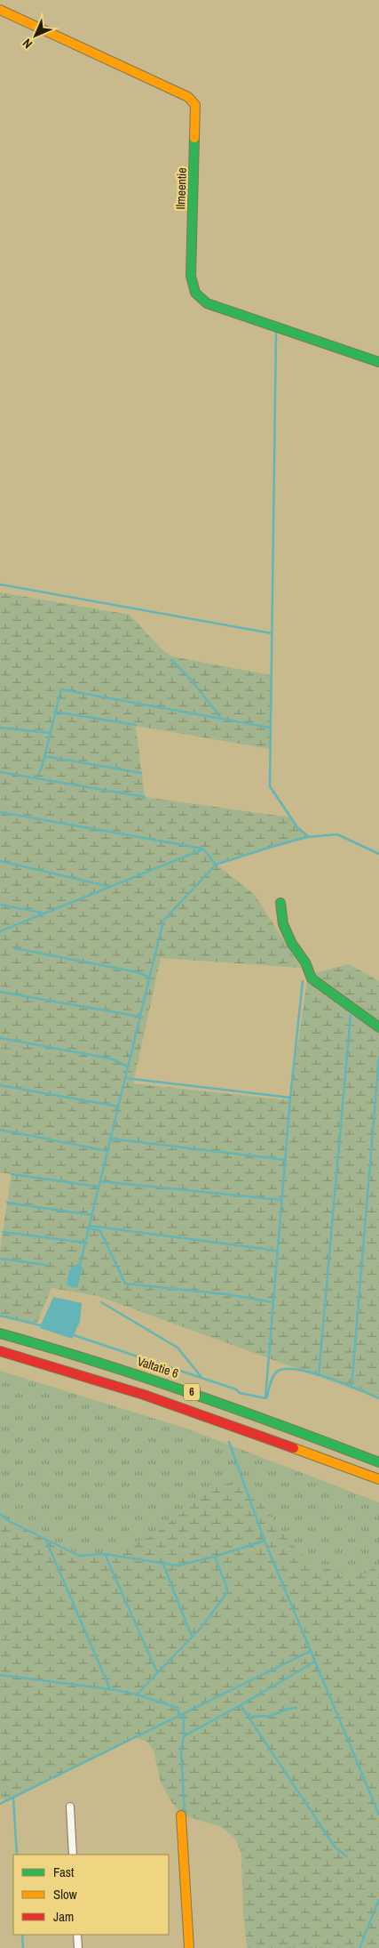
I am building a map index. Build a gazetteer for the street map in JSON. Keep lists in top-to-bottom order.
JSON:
{
  "streets": {
    "main road": ["Ilmeentie", "Valtatie 6", "6"]
  },
  "legend": ["Fast", "Slow", "Jam"],
  "north": "bottom left"
}
